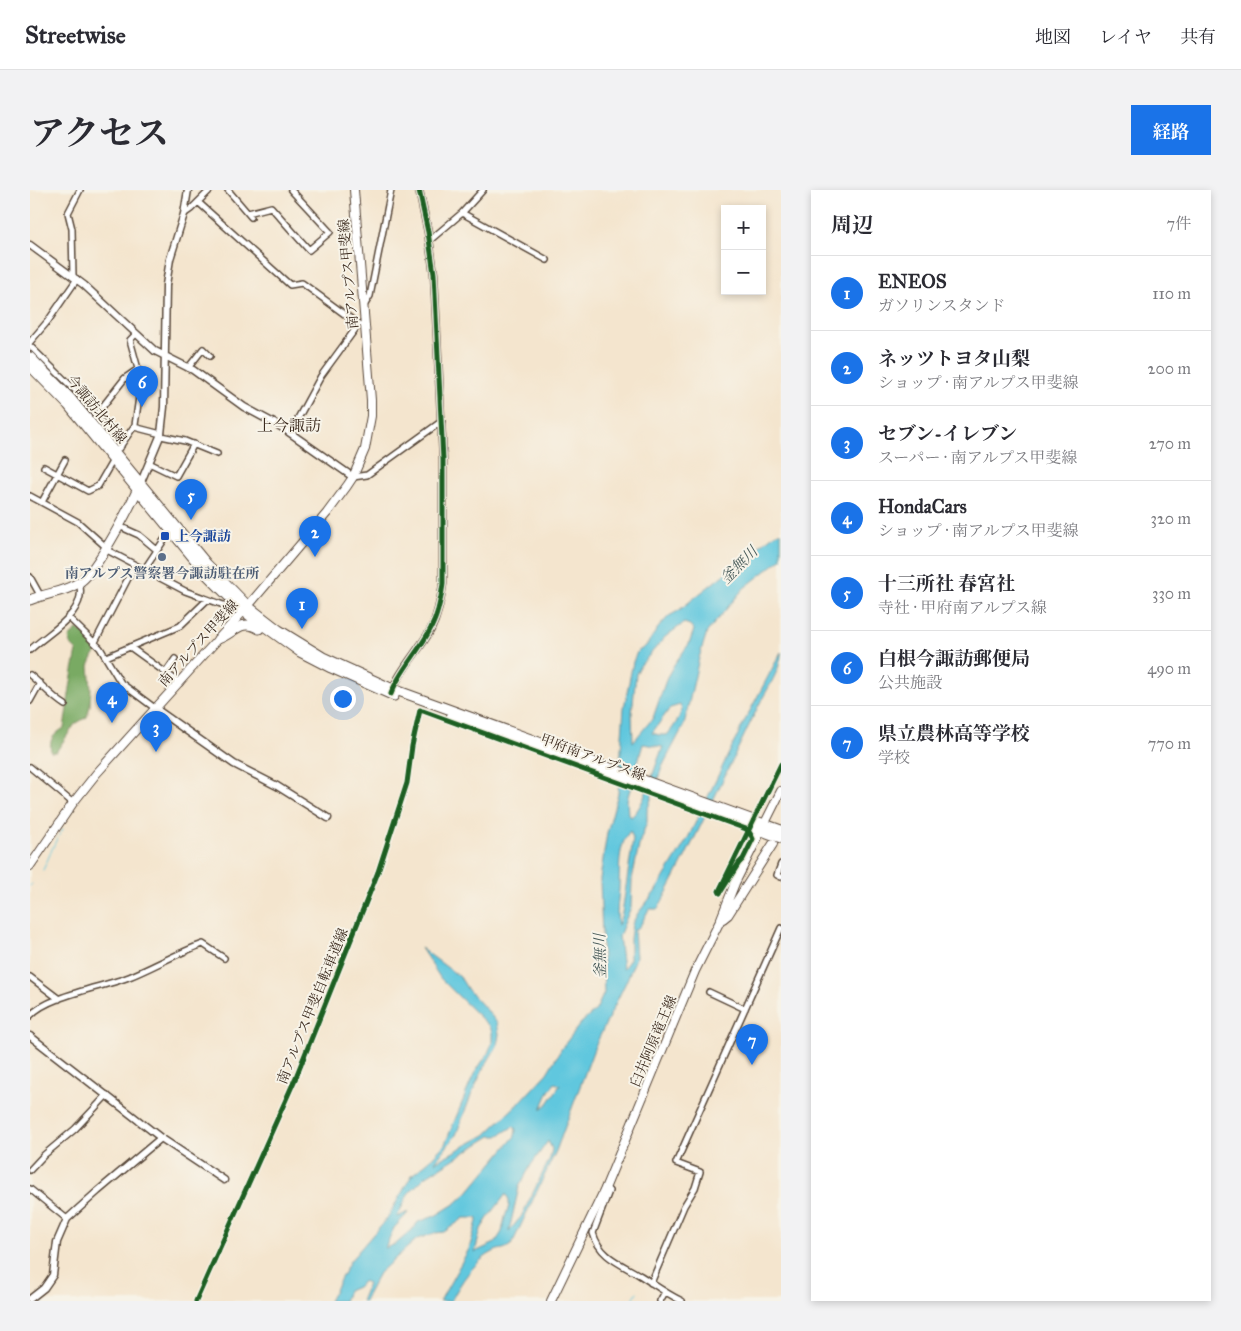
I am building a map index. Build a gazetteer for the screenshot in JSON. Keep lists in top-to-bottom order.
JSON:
{
  "streets": {
    "main road": [
      "南アルプス甲斐線",
      "今諏訪北村線",
      "甲府南アルプス線",
      "臼井阿原竜王線"
    ],
    "cycle path": ["南アルプス甲斐自転車道線"]
  },
  "crossings": [
    ["南アルプス甲斐線", "甲府南アルプス線"],
    ["今諏訪北村線", "甲府南アルプス線"],
    ["甲府南アルプス線", "臼井阿原竜王線"]
  ],
  "districts": ["上今諏訪"],
  "water": ["釜無川"],
  "places": {
    "transit": ["上今諏訪"],
    "other": ["南アルプス警察署今諏訪駐在所"]
  },
  "page": {
    "header": "Streetwise",
    "nav": ["地図", "レイヤ", "共有"],
    "title": "アクセス",
    "buttons": "経路",
    "heading": ["周辺", "7件"],
    "map_buttons": ["+", "−"],
    "list": [
      {
        "mark": "1",
        "name": "ENEOS",
        "note": "ガソリンスタンド",
        "value": "110 m"
      },
      {
        "mark": "2",
        "name": "ネッツトヨタ山梨",
        "note": "ショップ · 南アルプス甲斐線",
        "value": "200 m"
      },
      {
        "mark": "3",
        "name": "セブン-イレブン",
        "note": "スーパー · 南アルプス甲斐線",
        "value": "270 m"
      },
      {
        "mark": "4",
        "name": "HondaCars",
        "note": "ショップ · 南アルプス甲斐線",
        "value": "320 m"
      },
      {
        "mark": "5",
        "name": "十三所社 春宮社",
        "note": "寺社 · 甲府南アルプス線",
        "value": "330 m"
      },
      {
        "mark": "6",
        "name": "白根今諏訪郵便局",
        "note": "公共施設",
        "value": "490 m"
      },
      {
        "mark": "7",
        "name": "県立農林高等学校",
        "note": "学校",
        "value": "770 m"
      }
    ],
    "pins": [
      "6",
      "5",
      "2",
      "1",
      "4",
      "3",
      "7"
    ]
  }
}
